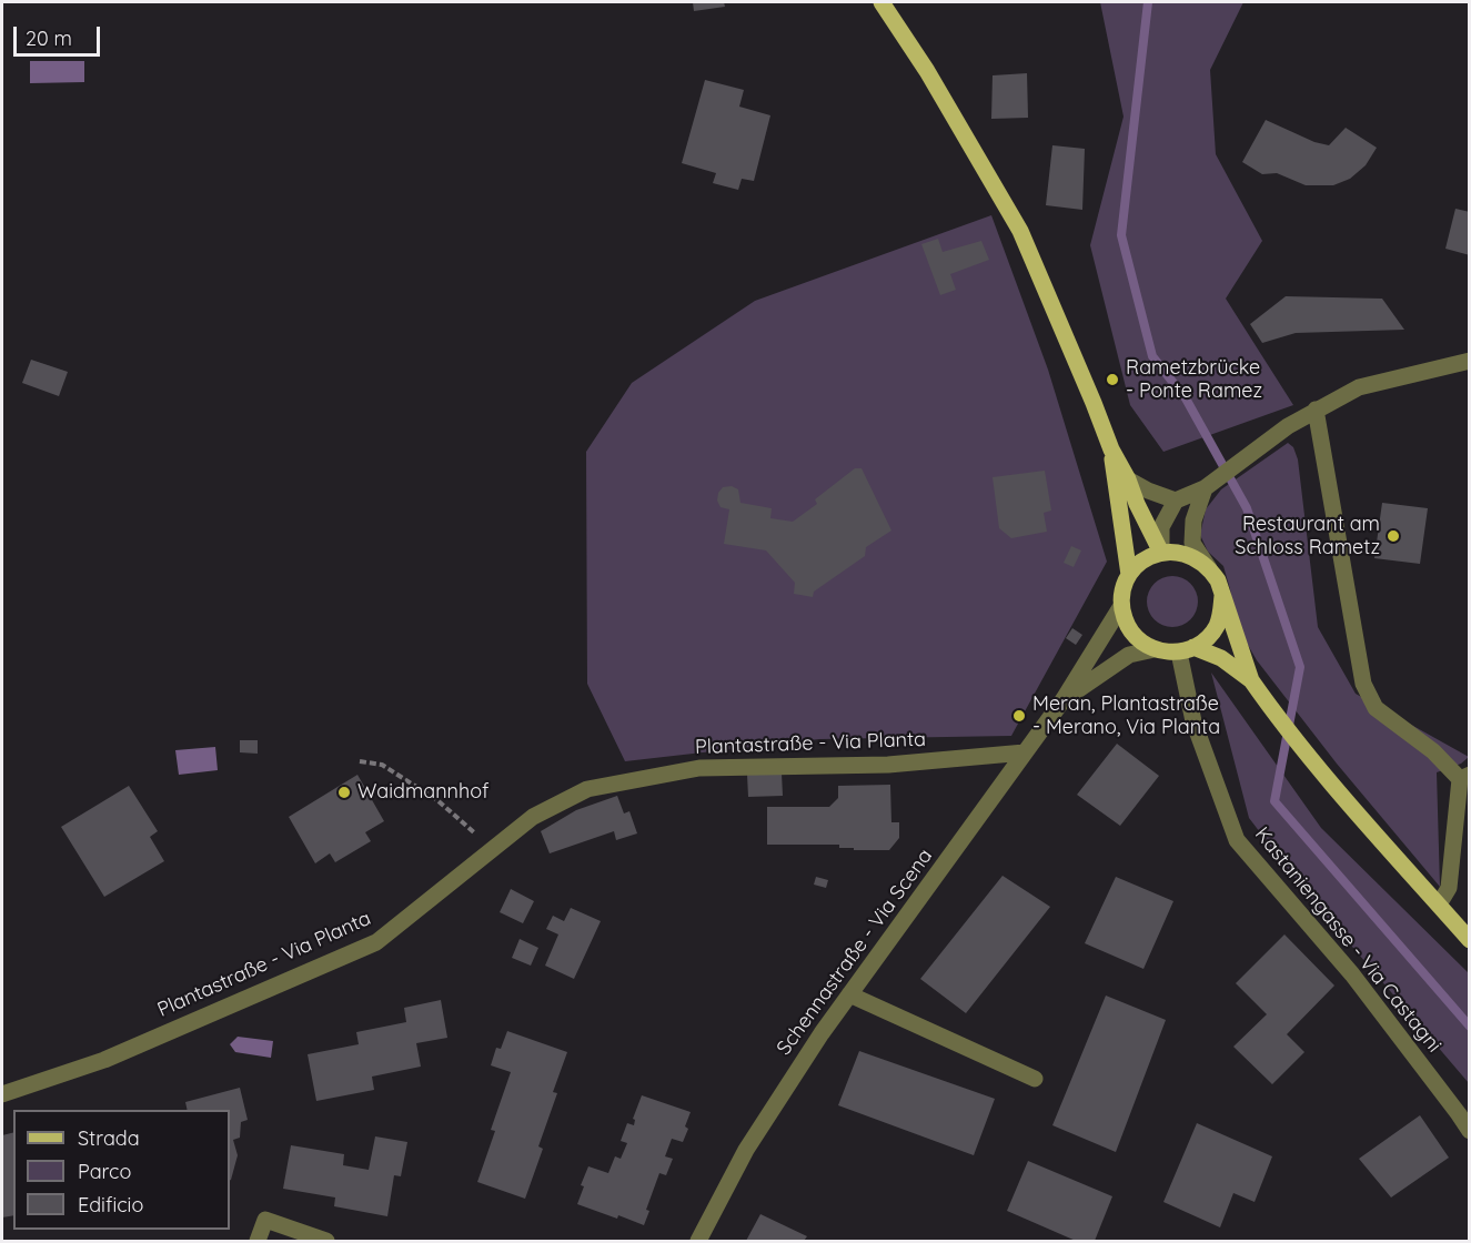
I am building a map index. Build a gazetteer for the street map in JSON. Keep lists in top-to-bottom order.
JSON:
{
  "streets": {
    "street": ["Plantastraße - Via Planta", "Kastaniengasse - Via Castagni", "Schennastraße - Via Scena"]
  },
  "crossings": [
    ["Plantastraße - Via Planta", "Schennastraße - Via Scena"],
    ["Kastaniengasse - Via Castagni", "Schennastraße - Via Scena"]
  ],
  "places": [
    "Rametzbrücke - Ponte Ramez",
    "Restaurant am Schloss Rametz",
    "Meran, Plantastraße - Merano, Via Planta",
    "Waidmannhof"
  ],
  "legend": ["Strada", "Parco", "Edificio"],
  "scale_bar": "20 m"
}
